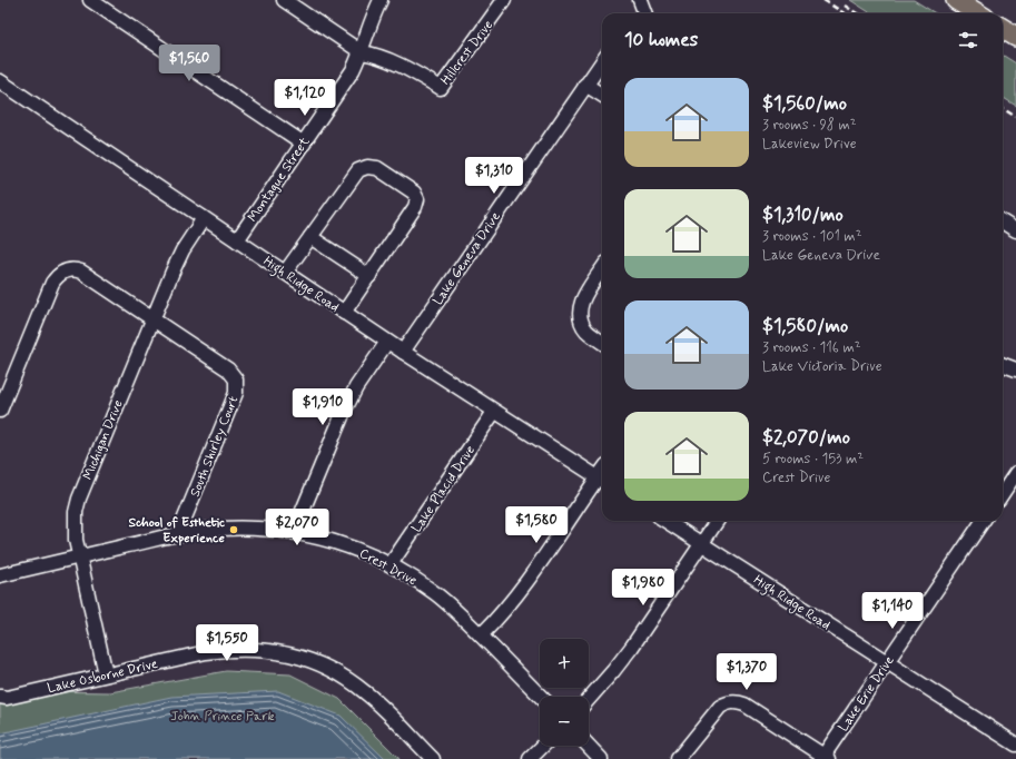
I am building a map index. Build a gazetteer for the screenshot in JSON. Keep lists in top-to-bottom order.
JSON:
{
  "streets": {
    "street": [
      "Hillcrest Drive",
      "Montague Street",
      "Lake Geneva Drive",
      "High Ridge Road",
      "Michigan Drive",
      "South Shirley Court",
      "Lake Placid Drive",
      "Crest Drive",
      "Lake Osborne Drive",
      "Lake Erie Drive"
    ]
  },
  "crossings": [
    ["Hillcrest Drive", "Montague Street"],
    ["Montague Street", "High Ridge Road"],
    ["Lake Geneva Drive", "High Ridge Road"],
    ["High Ridge Road", "Michigan Drive"],
    ["High Ridge Road", "Lake Placid Drive"],
    ["High Ridge Road", "Lake Erie Drive"],
    ["Michigan Drive", "South Shirley Court"],
    ["Michigan Drive", "Crest Drive"],
    ["Michigan Drive", "Lake Osborne Drive"],
    ["South Shirley Court", "Crest Drive"],
    ["Lake Placid Drive", "Crest Drive"]
  ],
  "parks": ["John Prince Park"],
  "places": ["School of Esthetic Experience"],
  "page": {
    "heading": "10 homes",
    "price": [
      "$1,560",
      "$1,120",
      "$1,310",
      "$1,910",
      "$1,580",
      "$2,070",
      "$1,980",
      "$1,140",
      "$1,550",
      "$1,370"
    ],
    "list": [
      {
        "name": "$1,560/mo",
        "note": "3 rooms · 98 m² · Lakeview Drive"
      },
      {
        "name": "$1,310/mo",
        "note": "3 rooms · 101 m² · Lake Geneva Drive"
      },
      {
        "name": "$1,580/mo",
        "note": "3 rooms · 116 m² · Lake Victoria Drive"
      },
      {
        "name": "$2,070/mo",
        "note": "5 rooms · 153 m² · Crest Drive"
      }
    ],
    "map_buttons": ["+", "−"]
  }
}
